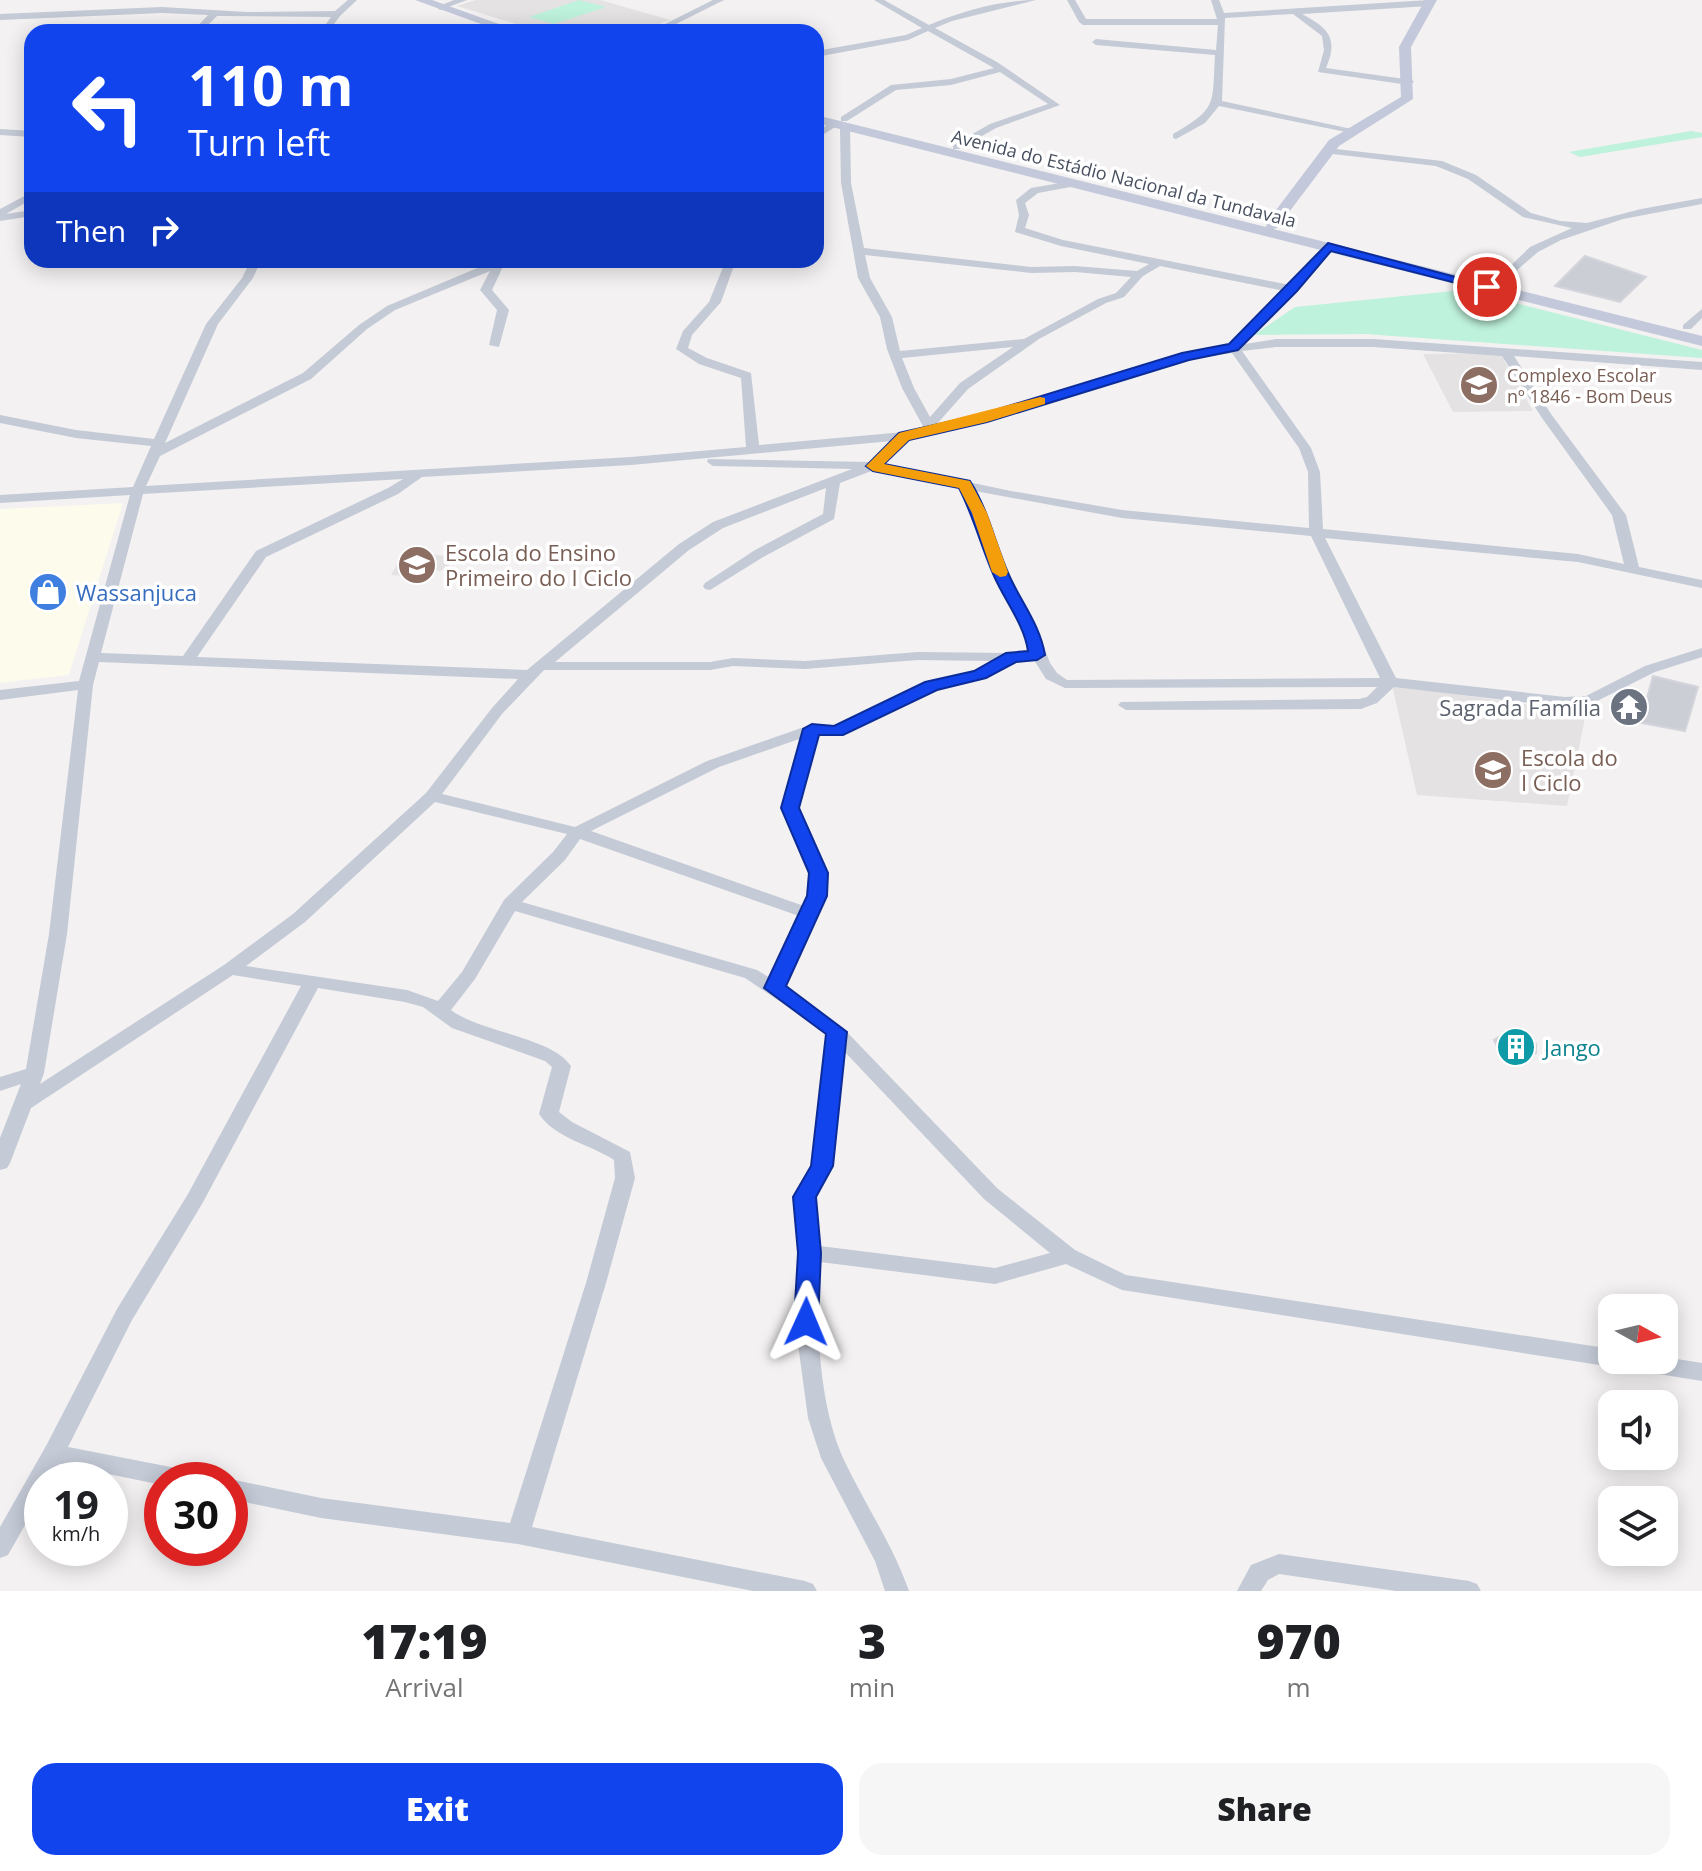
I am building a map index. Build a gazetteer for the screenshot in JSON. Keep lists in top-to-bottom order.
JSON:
{
  "streets": {
    "street": ["Avenida do Estádio Nacional da Tundavala"]
  },
  "places": {
    "school or university": ["Complexo Escolar nº 1846 - Bom Deus", "Escola do Ensino Primeiro do I Ciclo", "Escola do I Ciclo"],
    "shop": ["Wassanjuca"],
    "temple": ["Sagrada Família"],
    "building": ["Jango"]
  },
  "north": "right",
  "page": {
    "turn": ["110 m", "Turn left"],
    "then": "Then",
    "speed": "19 km/h",
    "limit": "30",
    "eta": [
      "17:19",
      "Arrival",
      "3",
      "min",
      "970",
      "m"
    ],
    "buttons": ["Exit", "Share"]
  }
}
